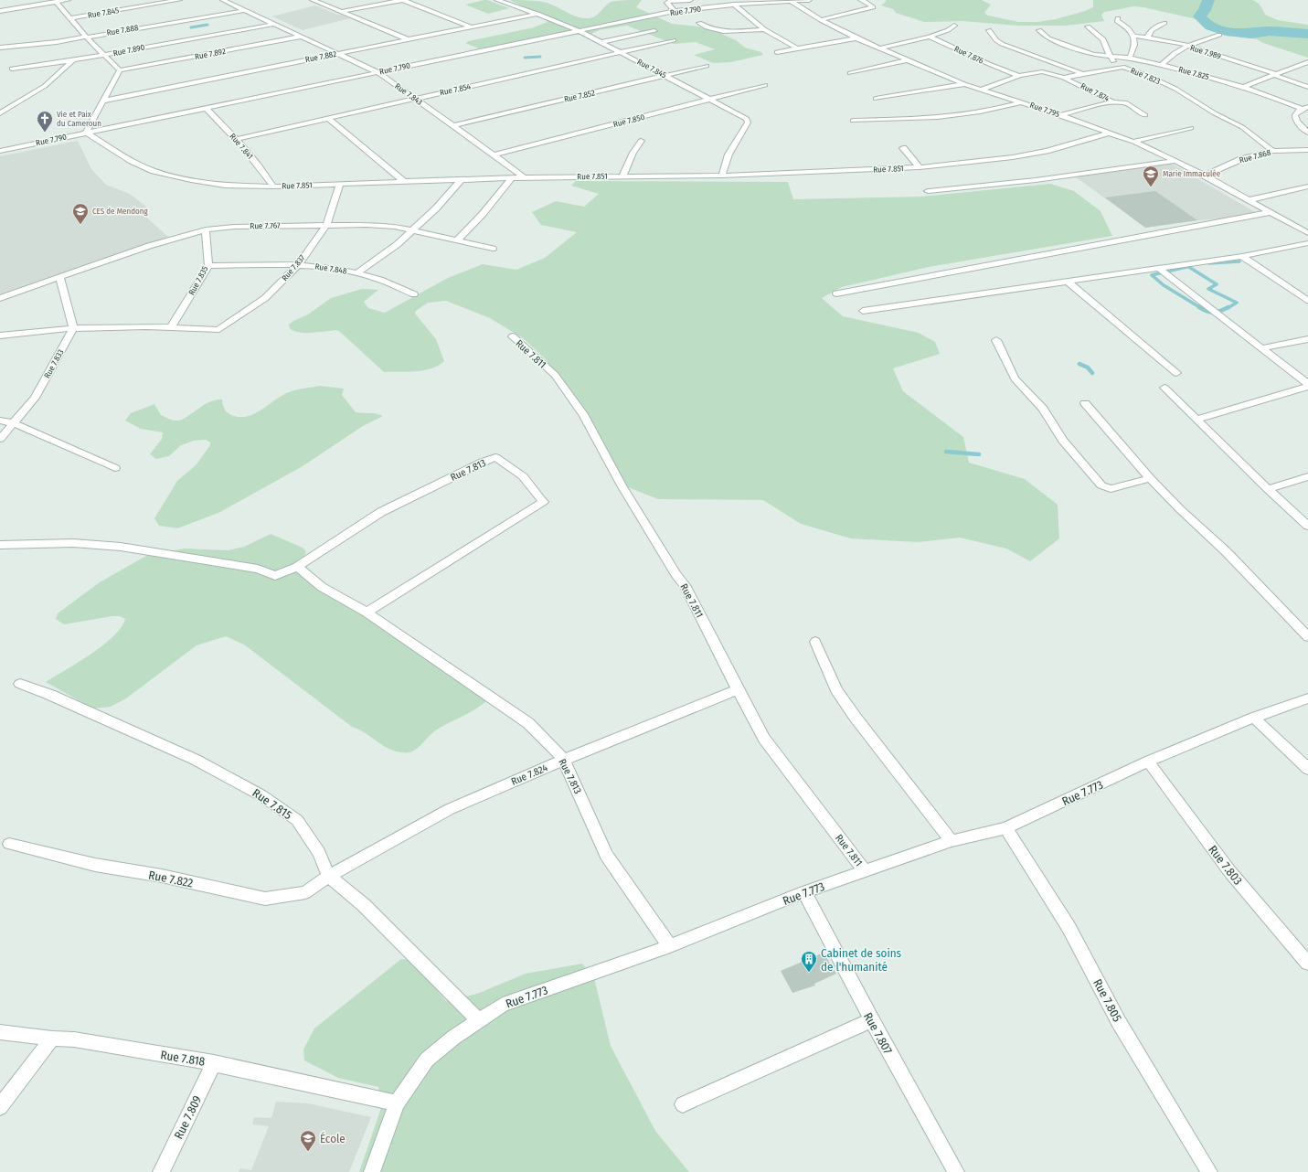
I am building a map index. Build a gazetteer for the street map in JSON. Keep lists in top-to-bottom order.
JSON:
{
  "streets": {
    "street": [
      "Rue 7.790",
      "Rue 7.845",
      "Rue 7.888",
      "Rue 7.890",
      "Rue 7.989",
      "Rue 7.892",
      "Rue 7.876",
      "Rue 7.882",
      "Rue 7.825",
      "Rue 7.823",
      "Rue 7.854",
      "Rue 7.874",
      "Rue 7.843",
      "Rue 7.852",
      "Rue 7.795",
      "Rue 7.850",
      "Rue 7.841",
      "Rue 7.868",
      "Rue 7.851",
      "Rue 7.767",
      "Rue 7.837",
      "Rue 7.848",
      "Rue 7.835",
      "Rue 7.811",
      "Rue 7.833",
      "Rue 7.813",
      "Rue 7.824",
      "Rue 7.773",
      "Rue 7.815",
      "Rue 7.803",
      "Rue 7.822",
      "Rue 7.805",
      "Rue 7.807",
      "Rue 7.818",
      "Rue 7.809"
    ]
  },
  "crossings": [
    ["Rue 7.790", "Rue 7.845"],
    ["Rue 7.790", "Rue 7.843"],
    ["Rue 7.790", "Rue 7.795"],
    ["Rue 7.790", "Rue 7.841"],
    ["Rue 7.790", "Rue 7.851"],
    ["Rue 7.845", "Rue 7.882"],
    ["Rue 7.845", "Rue 7.854"],
    ["Rue 7.845", "Rue 7.852"],
    ["Rue 7.845", "Rue 7.850"],
    ["Rue 7.845", "Rue 7.851"],
    ["Rue 7.888", "Rue 7.843"],
    ["Rue 7.890", "Rue 7.843"],
    ["Rue 7.892", "Rue 7.843"],
    ["Rue 7.882", "Rue 7.843"],
    ["Rue 7.823", "Rue 7.874"],
    ["Rue 7.823", "Rue 7.868"],
    ["Rue 7.854", "Rue 7.843"],
    ["Rue 7.854", "Rue 7.841"],
    ["Rue 7.874", "Rue 7.795"],
    ["Rue 7.843", "Rue 7.852"],
    ["Rue 7.843", "Rue 7.850"],
    ["Rue 7.843", "Rue 7.851"],
    ["Rue 7.795", "Rue 7.868"],
    ["Rue 7.795", "Rue 7.851"],
    ["Rue 7.841", "Rue 7.851"],
    ["Rue 7.851", "Rue 7.837"],
    ["Rue 7.851", "Rue 7.848"],
    ["Rue 7.767", "Rue 7.837"],
    ["Rue 7.767", "Rue 7.848"],
    ["Rue 7.767", "Rue 7.835"],
    ["Rue 7.837", "Rue 7.848"],
    ["Rue 7.837", "Rue 7.835"],
    ["Rue 7.848", "Rue 7.835"],
    ["Rue 7.811", "Rue 7.824"],
    ["Rue 7.811", "Rue 7.773"],
    ["Rue 7.813", "Rue 7.824"],
    ["Rue 7.813", "Rue 7.773"],
    ["Rue 7.824", "Rue 7.815"],
    ["Rue 7.824", "Rue 7.822"],
    ["Rue 7.773", "Rue 7.815"],
    ["Rue 7.773", "Rue 7.803"],
    ["Rue 7.773", "Rue 7.805"],
    ["Rue 7.773", "Rue 7.807"],
    ["Rue 7.773", "Rue 7.818"],
    ["Rue 7.815", "Rue 7.822"],
    ["Rue 7.818", "Rue 7.809"]
  ],
  "places": {
    "church": ["Vie et Paix du Cameroun"],
    "school or university": ["Marie Immaculée", "CES de Mendong", "École"],
    "building": ["Cabinet de soins de l'humanité"]
  }
}
